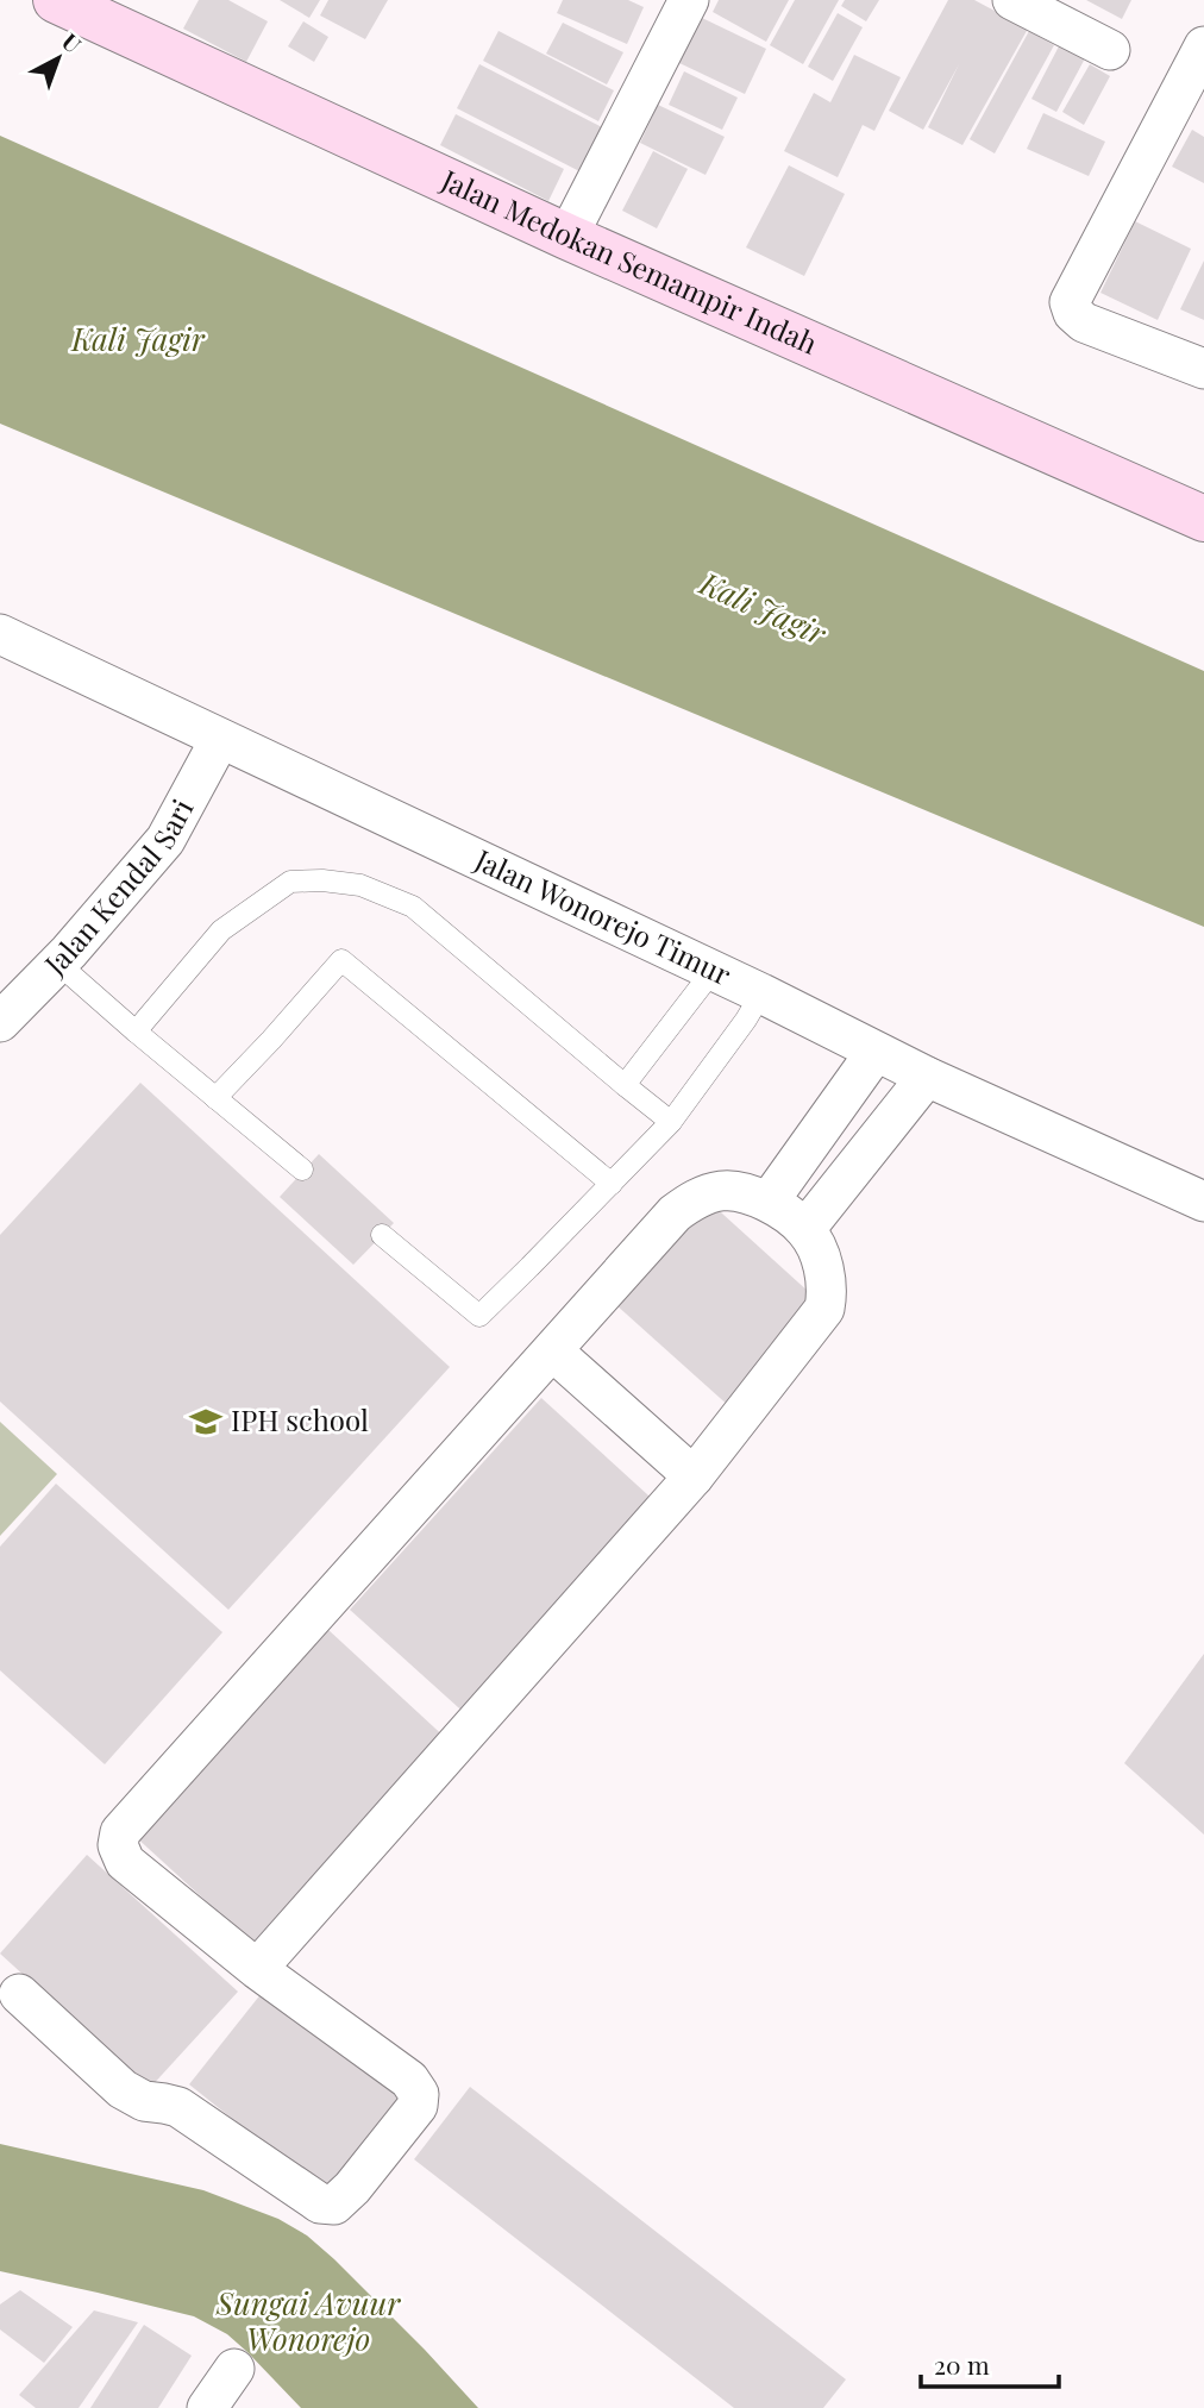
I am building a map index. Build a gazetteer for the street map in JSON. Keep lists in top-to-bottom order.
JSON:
{
  "streets": {
    "street": ["Jalan Medokan Semampir Indah", "Jalan Kendal Sari", "Jalan Wonorejo Timur"]
  },
  "crossings": [
    ["Jalan Kendal Sari", "Jalan Wonorejo Timur"]
  ],
  "water": ["Kali Jagir", "Sungai Avuur Wonorejo"],
  "places": {
    "school or university": ["IPH school"]
  },
  "scale_bar": "20 m",
  "north": "top right"
}
